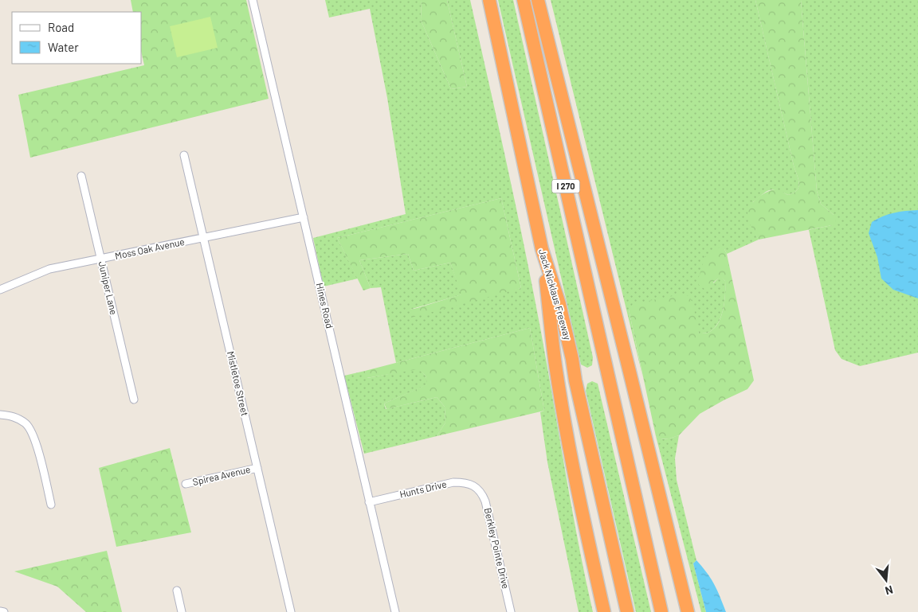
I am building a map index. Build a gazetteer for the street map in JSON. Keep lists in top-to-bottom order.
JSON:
{
  "streets": {
    "highway": ["I 270", "Jack Nicklaus Freeway"],
    "street": [
      "Moss Oak Avenue",
      "Juniper Lane",
      "Hines Road",
      "Mistletoe Street",
      "Spirea Avenue",
      "Hunts Drive",
      "Berkley Pointe Drive"
    ]
  },
  "crossings": [
    ["Moss Oak Avenue", "Juniper Lane"],
    ["Moss Oak Avenue", "Hines Road"],
    ["Moss Oak Avenue", "Mistletoe Street"],
    ["Hines Road", "Hunts Drive"],
    ["Mistletoe Street", "Spirea Avenue"],
    ["Hunts Drive", "Berkley Pointe Drive"]
  ],
  "legend": ["Road", "Water"],
  "north": "bottom"
}
